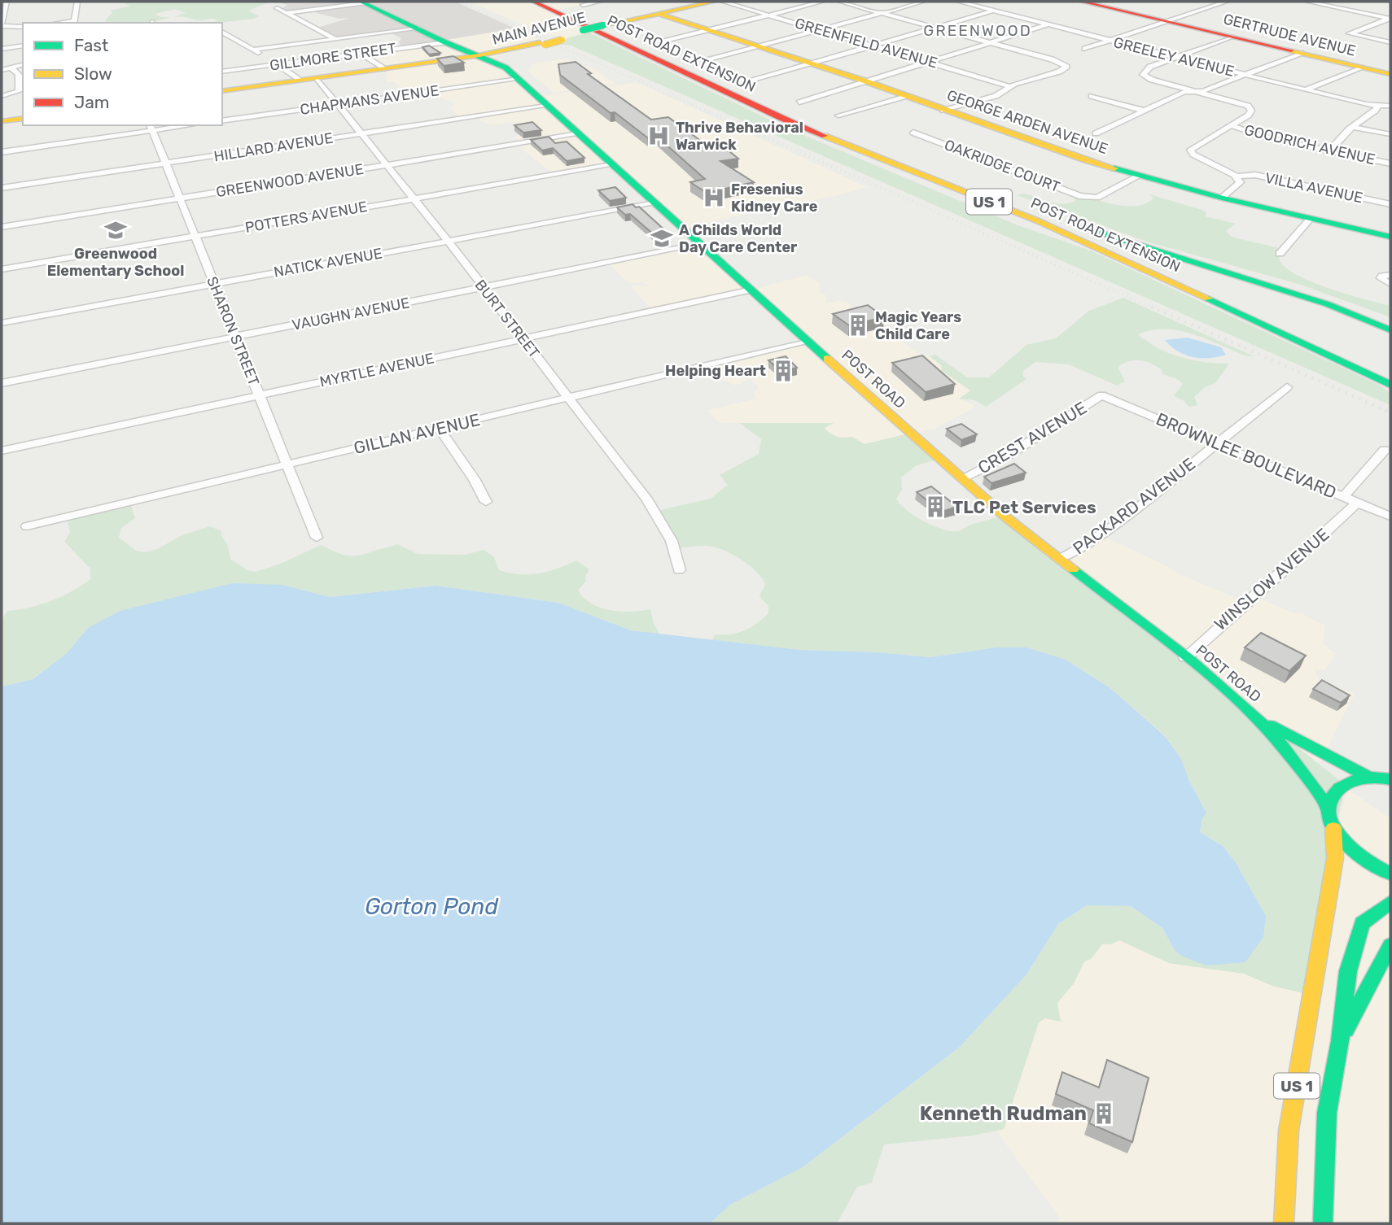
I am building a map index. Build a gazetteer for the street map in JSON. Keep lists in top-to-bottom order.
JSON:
{
  "streets": {
    "main road": [
      "MAIN AVENUE",
      "GERTRUDE AVENUE",
      "POST ROAD EXTENSION",
      "GEORGE ARDEN AVENUE",
      "US 1",
      "POST ROAD"
    ],
    "street": [
      "GREENFIELD AVENUE",
      "GILLMORE STREET",
      "GREELEY AVENUE",
      "CHAPMANS AVENUE",
      "GOODRICH AVENUE",
      "HILLARD AVENUE",
      "OAKRIDGE COURT",
      "GREENWOOD AVENUE",
      "VILLA AVENUE",
      "POTTERS AVENUE",
      "NATICK AVENUE",
      "VAUGHN AVENUE",
      "BURT STREET",
      "SHARON STREET",
      "MYRTLE AVENUE",
      "GILLAN AVENUE",
      "CREST AVENUE",
      "BROWNLEE BOULEVARD",
      "PACKARD AVENUE",
      "WINSLOW AVENUE"
    ]
  },
  "crossings": [
    ["MAIN AVENUE", "POST ROAD EXTENSION"],
    ["MAIN AVENUE", "GEORGE ARDEN AVENUE"],
    ["MAIN AVENUE", "US 1"],
    ["MAIN AVENUE", "BURT STREET"],
    ["MAIN AVENUE", "POST ROAD"],
    ["POST ROAD EXTENSION", "US 1"],
    ["GILLMORE STREET", "POST ROAD"],
    ["CHAPMANS AVENUE", "BURT STREET"],
    ["CHAPMANS AVENUE", "POST ROAD"],
    ["GEORGE ARDEN AVENUE", "OAKRIDGE COURT"],
    ["HILLARD AVENUE", "BURT STREET"],
    ["HILLARD AVENUE", "SHARON STREET"],
    ["HILLARD AVENUE", "POST ROAD"],
    ["GREENWOOD AVENUE", "BURT STREET"],
    ["GREENWOOD AVENUE", "SHARON STREET"],
    ["GREENWOOD AVENUE", "POST ROAD"],
    ["US 1", "POST ROAD"],
    ["POTTERS AVENUE", "BURT STREET"],
    ["POTTERS AVENUE", "SHARON STREET"],
    ["POTTERS AVENUE", "POST ROAD"],
    ["NATICK AVENUE", "BURT STREET"],
    ["NATICK AVENUE", "SHARON STREET"],
    ["NATICK AVENUE", "POST ROAD"],
    ["VAUGHN AVENUE", "BURT STREET"],
    ["VAUGHN AVENUE", "SHARON STREET"],
    ["VAUGHN AVENUE", "POST ROAD"],
    ["BURT STREET", "MYRTLE AVENUE"],
    ["BURT STREET", "GILLAN AVENUE"],
    ["SHARON STREET", "MYRTLE AVENUE"],
    ["SHARON STREET", "GILLAN AVENUE"],
    ["MYRTLE AVENUE", "POST ROAD"],
    ["POST ROAD", "GILLAN AVENUE"],
    ["POST ROAD", "CREST AVENUE"],
    ["POST ROAD", "PACKARD AVENUE"],
    ["POST ROAD", "WINSLOW AVENUE"],
    ["CREST AVENUE", "BROWNLEE BOULEVARD"],
    ["BROWNLEE BOULEVARD", "PACKARD AVENUE"],
    ["BROWNLEE BOULEVARD", "WINSLOW AVENUE"]
  ],
  "districts": ["GREENWOOD"],
  "water": ["Gorton Pond"],
  "places": {
    "hospital": ["Thrive Behavioral Warwick", "Fresenius Kidney Care"],
    "school or university": ["Greenwood Elementary School", "A Childs World Day Care Center"],
    "building": [
      "Magic Years Child Care",
      "Helping Heart",
      "TLC Pet Services",
      "Kenneth Rudman"
    ]
  },
  "legend": ["Fast", "Slow", "Jam"]
}
